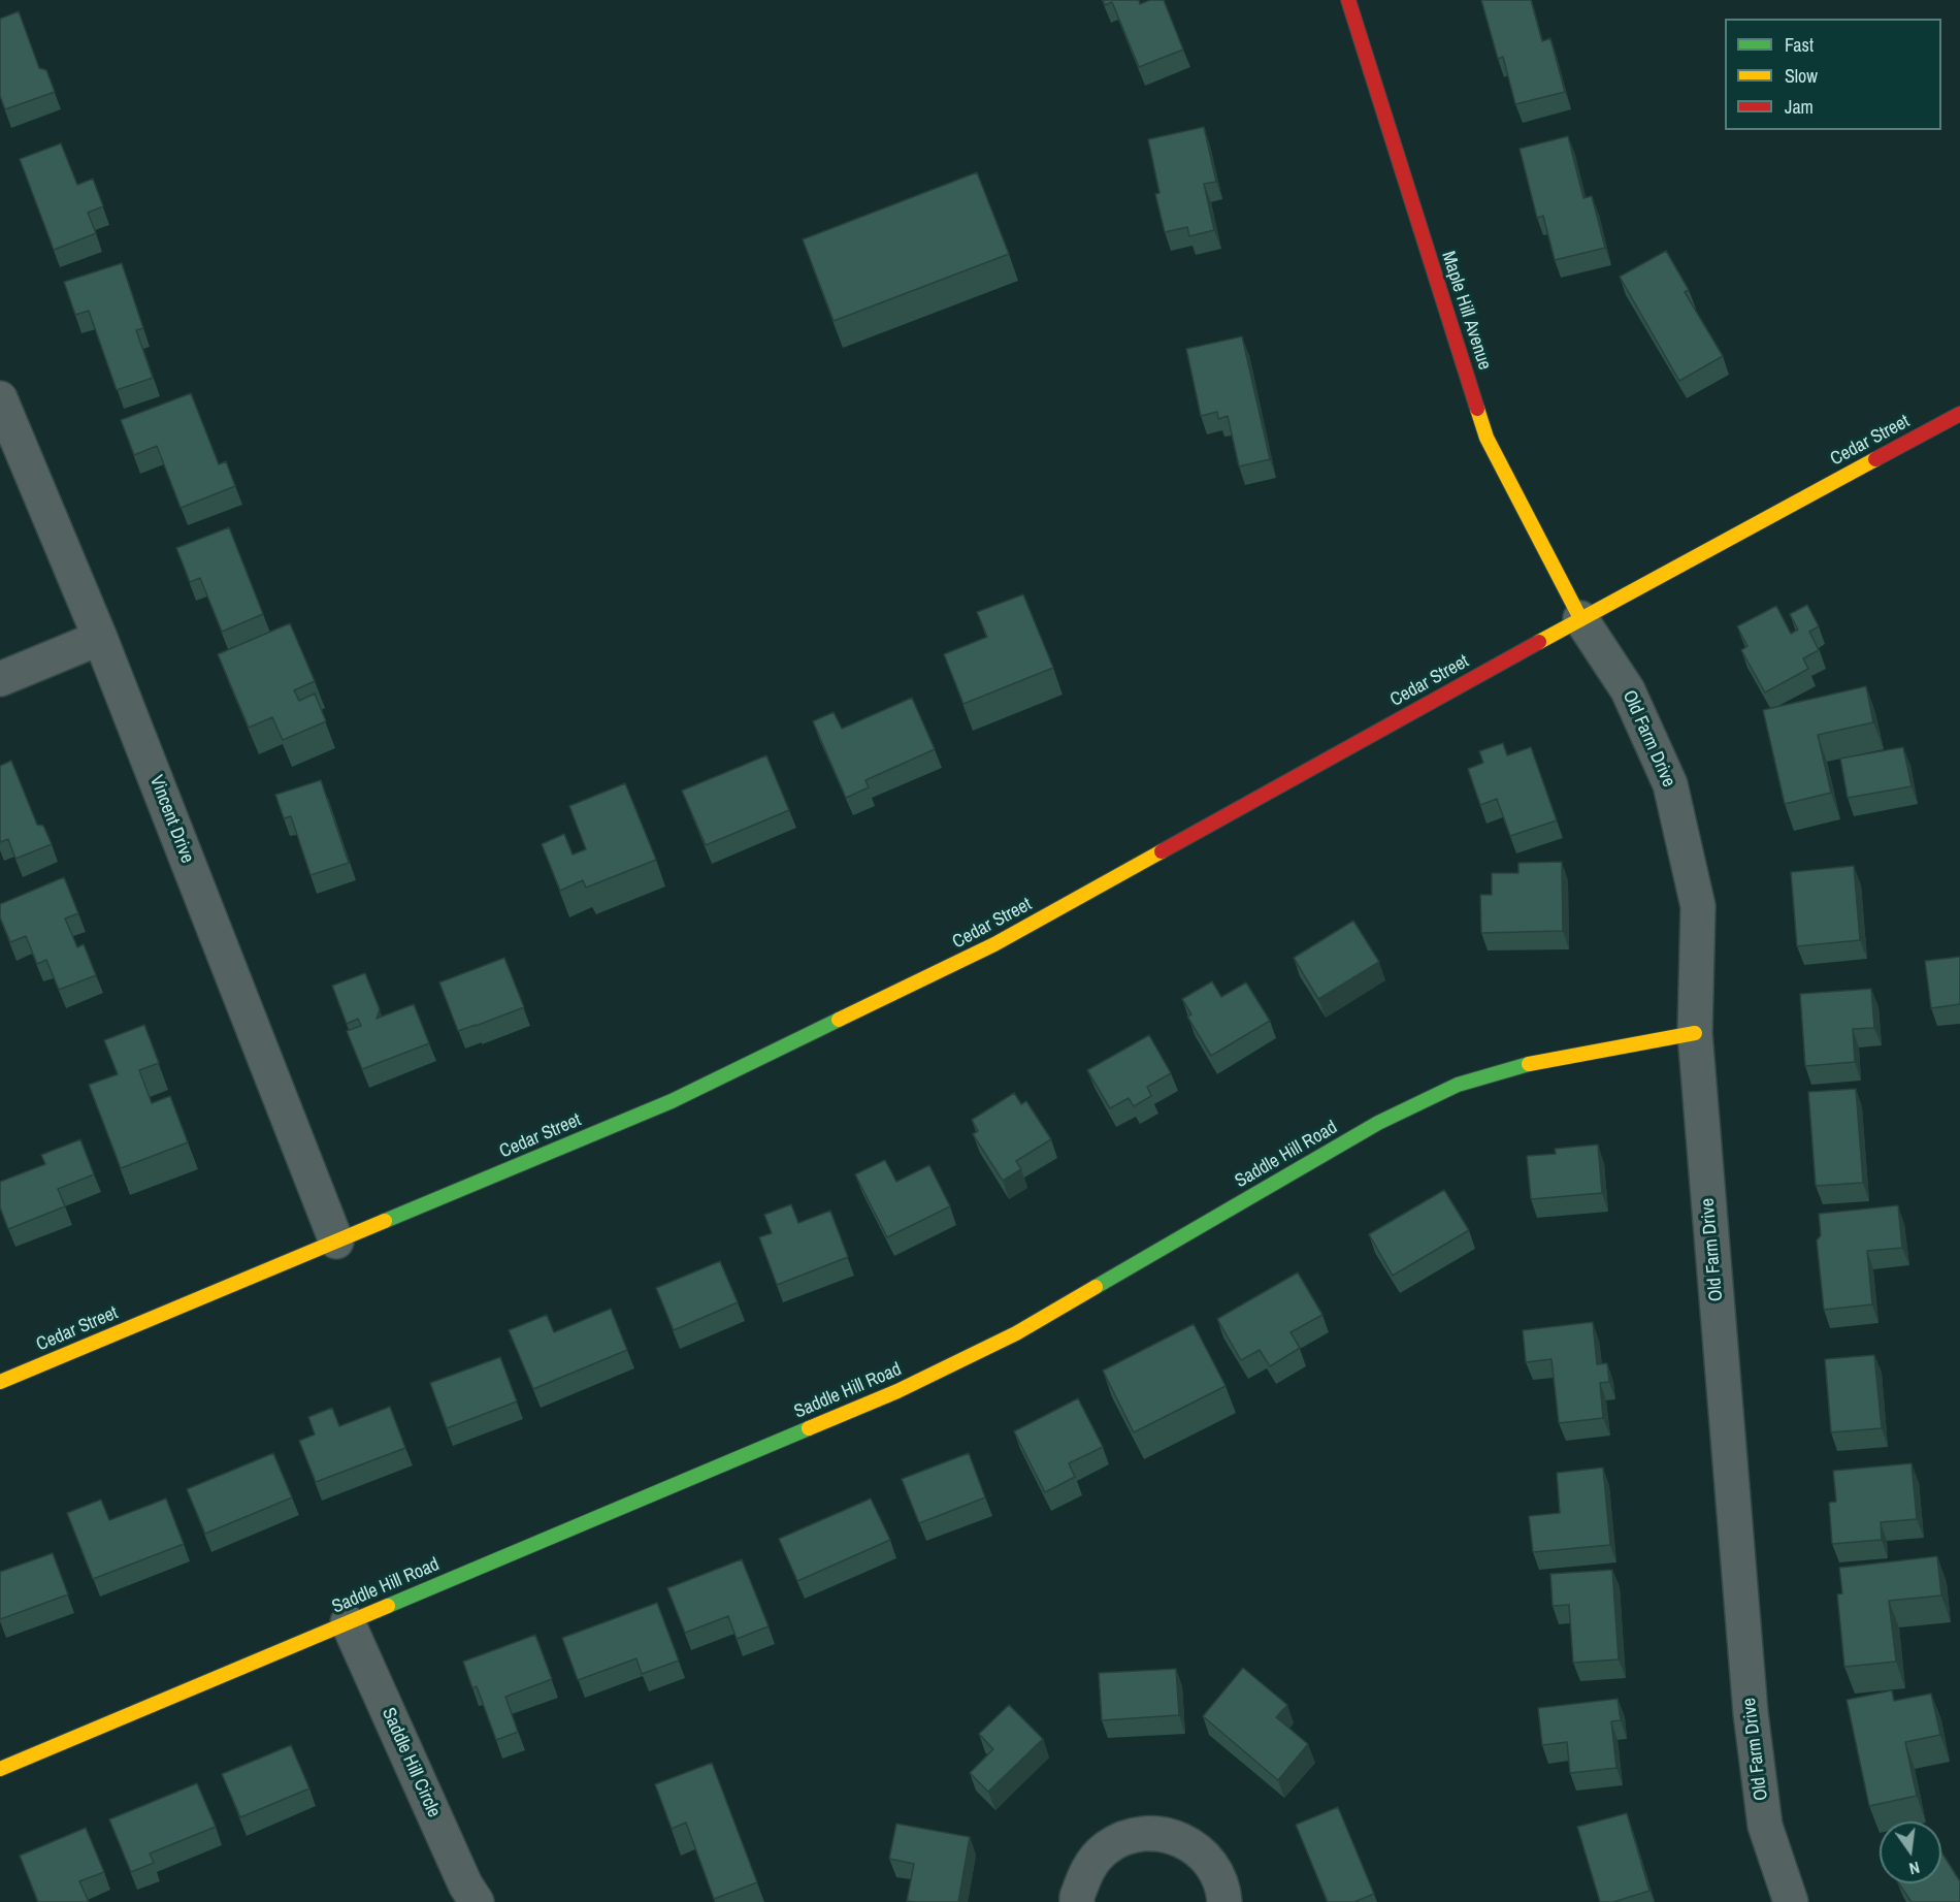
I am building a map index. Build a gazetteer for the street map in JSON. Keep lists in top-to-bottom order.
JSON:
{
  "streets": {
    "street": [
      "Maple Hill Avenue",
      "Cedar Street",
      "Old Farm Drive",
      "Vincent Drive",
      "Saddle Hill Road",
      "Saddle Hill Circle"
    ]
  },
  "crossings": [
    ["Maple Hill Avenue", "Cedar Street"],
    ["Maple Hill Avenue", "Old Farm Drive"],
    ["Cedar Street", "Old Farm Drive"],
    ["Cedar Street", "Vincent Drive"],
    ["Old Farm Drive", "Saddle Hill Road"],
    ["Saddle Hill Road", "Saddle Hill Circle"]
  ],
  "legend": ["Fast", "Slow", "Jam"],
  "north": "bottom"
}
